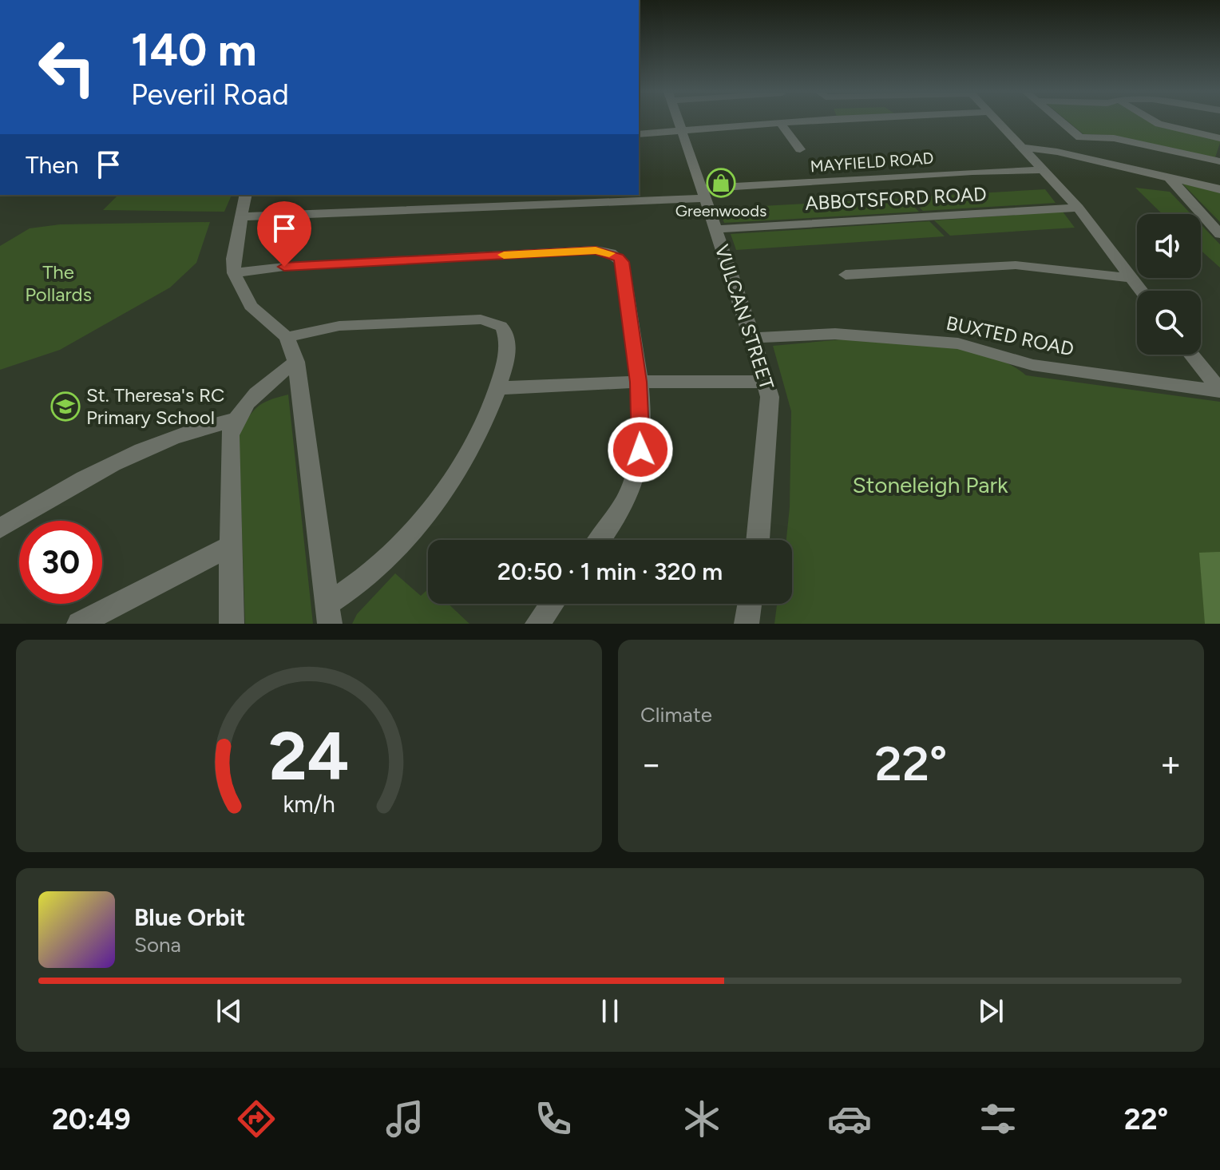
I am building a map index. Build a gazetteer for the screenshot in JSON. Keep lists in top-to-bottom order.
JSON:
{
  "streets": {
    "street": [
      "MAYFIELD ROAD",
      "ABBOTSFORD ROAD",
      "VULCAN STREET",
      "BUXTED ROAD"
    ]
  },
  "crossings": [
    ["MAYFIELD ROAD", "VULCAN STREET"],
    ["ABBOTSFORD ROAD", "VULCAN STREET"],
    ["VULCAN STREET", "BUXTED ROAD"]
  ],
  "parks": ["The Pollards", "Stoneleigh Park"],
  "places": {
    "shop": ["Greenwoods"],
    "school or university": ["St. Theresa's RC Primary School"]
  },
  "page": {
    "turn": ["140 m", "Peveril Road"],
    "then": "Then",
    "limit": "30",
    "trip": "20:50 · 1 min · 320 m",
    "tile": "Climate",
    "heat": ["−", "22°", "+"],
    "song": ["Blue Orbit", "Sona"],
    "tabs": ["20:49", "22°"],
    "gauge": ["24", "km/h"]
  }
}
